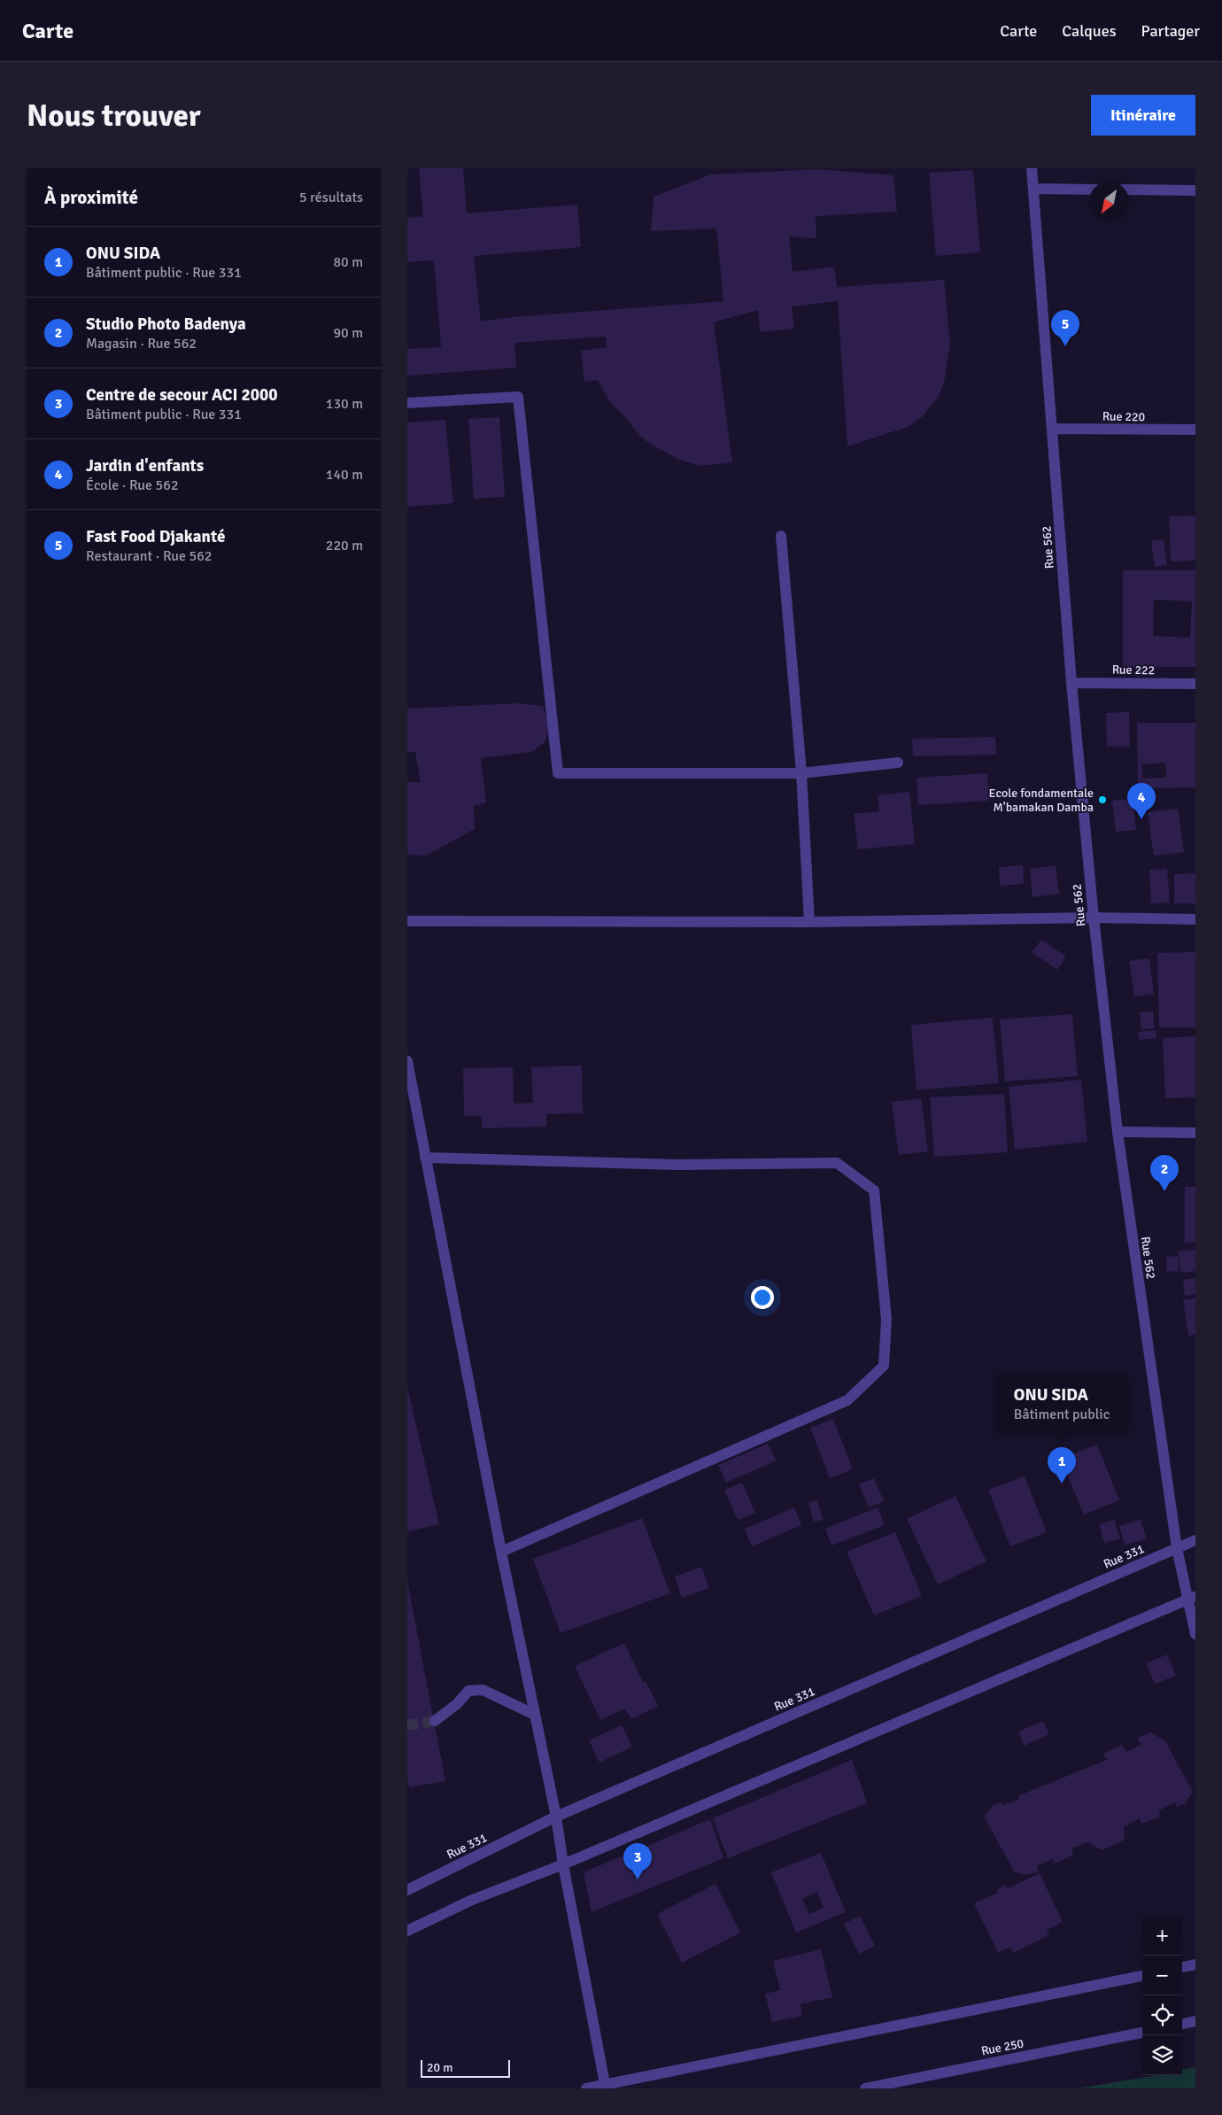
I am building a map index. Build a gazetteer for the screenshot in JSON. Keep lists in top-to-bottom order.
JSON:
{
  "streets": {
    "street": [
      "Rue 220",
      "Rue 562",
      "Rue 222",
      "Rue 331",
      "Rue 250"
    ]
  },
  "crossings": [
    ["Rue 220", "Rue 562"],
    ["Rue 562", "Rue 222"],
    ["Rue 562", "Rue 331"]
  ],
  "places": ["Ecole fondamentale M'bamakan Damba"],
  "scale_bar": "20 m",
  "north": "bottom left",
  "page": {
    "header": "Carte",
    "nav": ["Carte", "Calques", "Partager"],
    "buttons": "Itinéraire",
    "title": "Nous trouver",
    "heading": ["À proximité", "5 résultats"],
    "list": [
      {
        "mark": "1",
        "name": "ONU SIDA",
        "note": "Bâtiment public · Rue 331",
        "value": "80 m"
      },
      {
        "mark": "2",
        "name": "Studio Photo Badenya",
        "note": "Magasin · Rue 562",
        "value": "90 m"
      },
      {
        "mark": "3",
        "name": "Centre de secour ACI 2000",
        "note": "Bâtiment public · Rue 331",
        "value": "130 m"
      },
      {
        "mark": "4",
        "name": "Jardin d'enfants",
        "note": "École · Rue 562",
        "value": "140 m"
      },
      {
        "mark": "5",
        "name": "Fast Food Djakanté",
        "note": "Restaurant · Rue 562",
        "value": "220 m"
      }
    ],
    "pins": [
      "5",
      "4",
      "2",
      "1",
      "3"
    ],
    "popup": ["ONU SIDA", "Bâtiment public"],
    "map_buttons": ["+", "−"],
    "scale": "20 m"
  }
}
